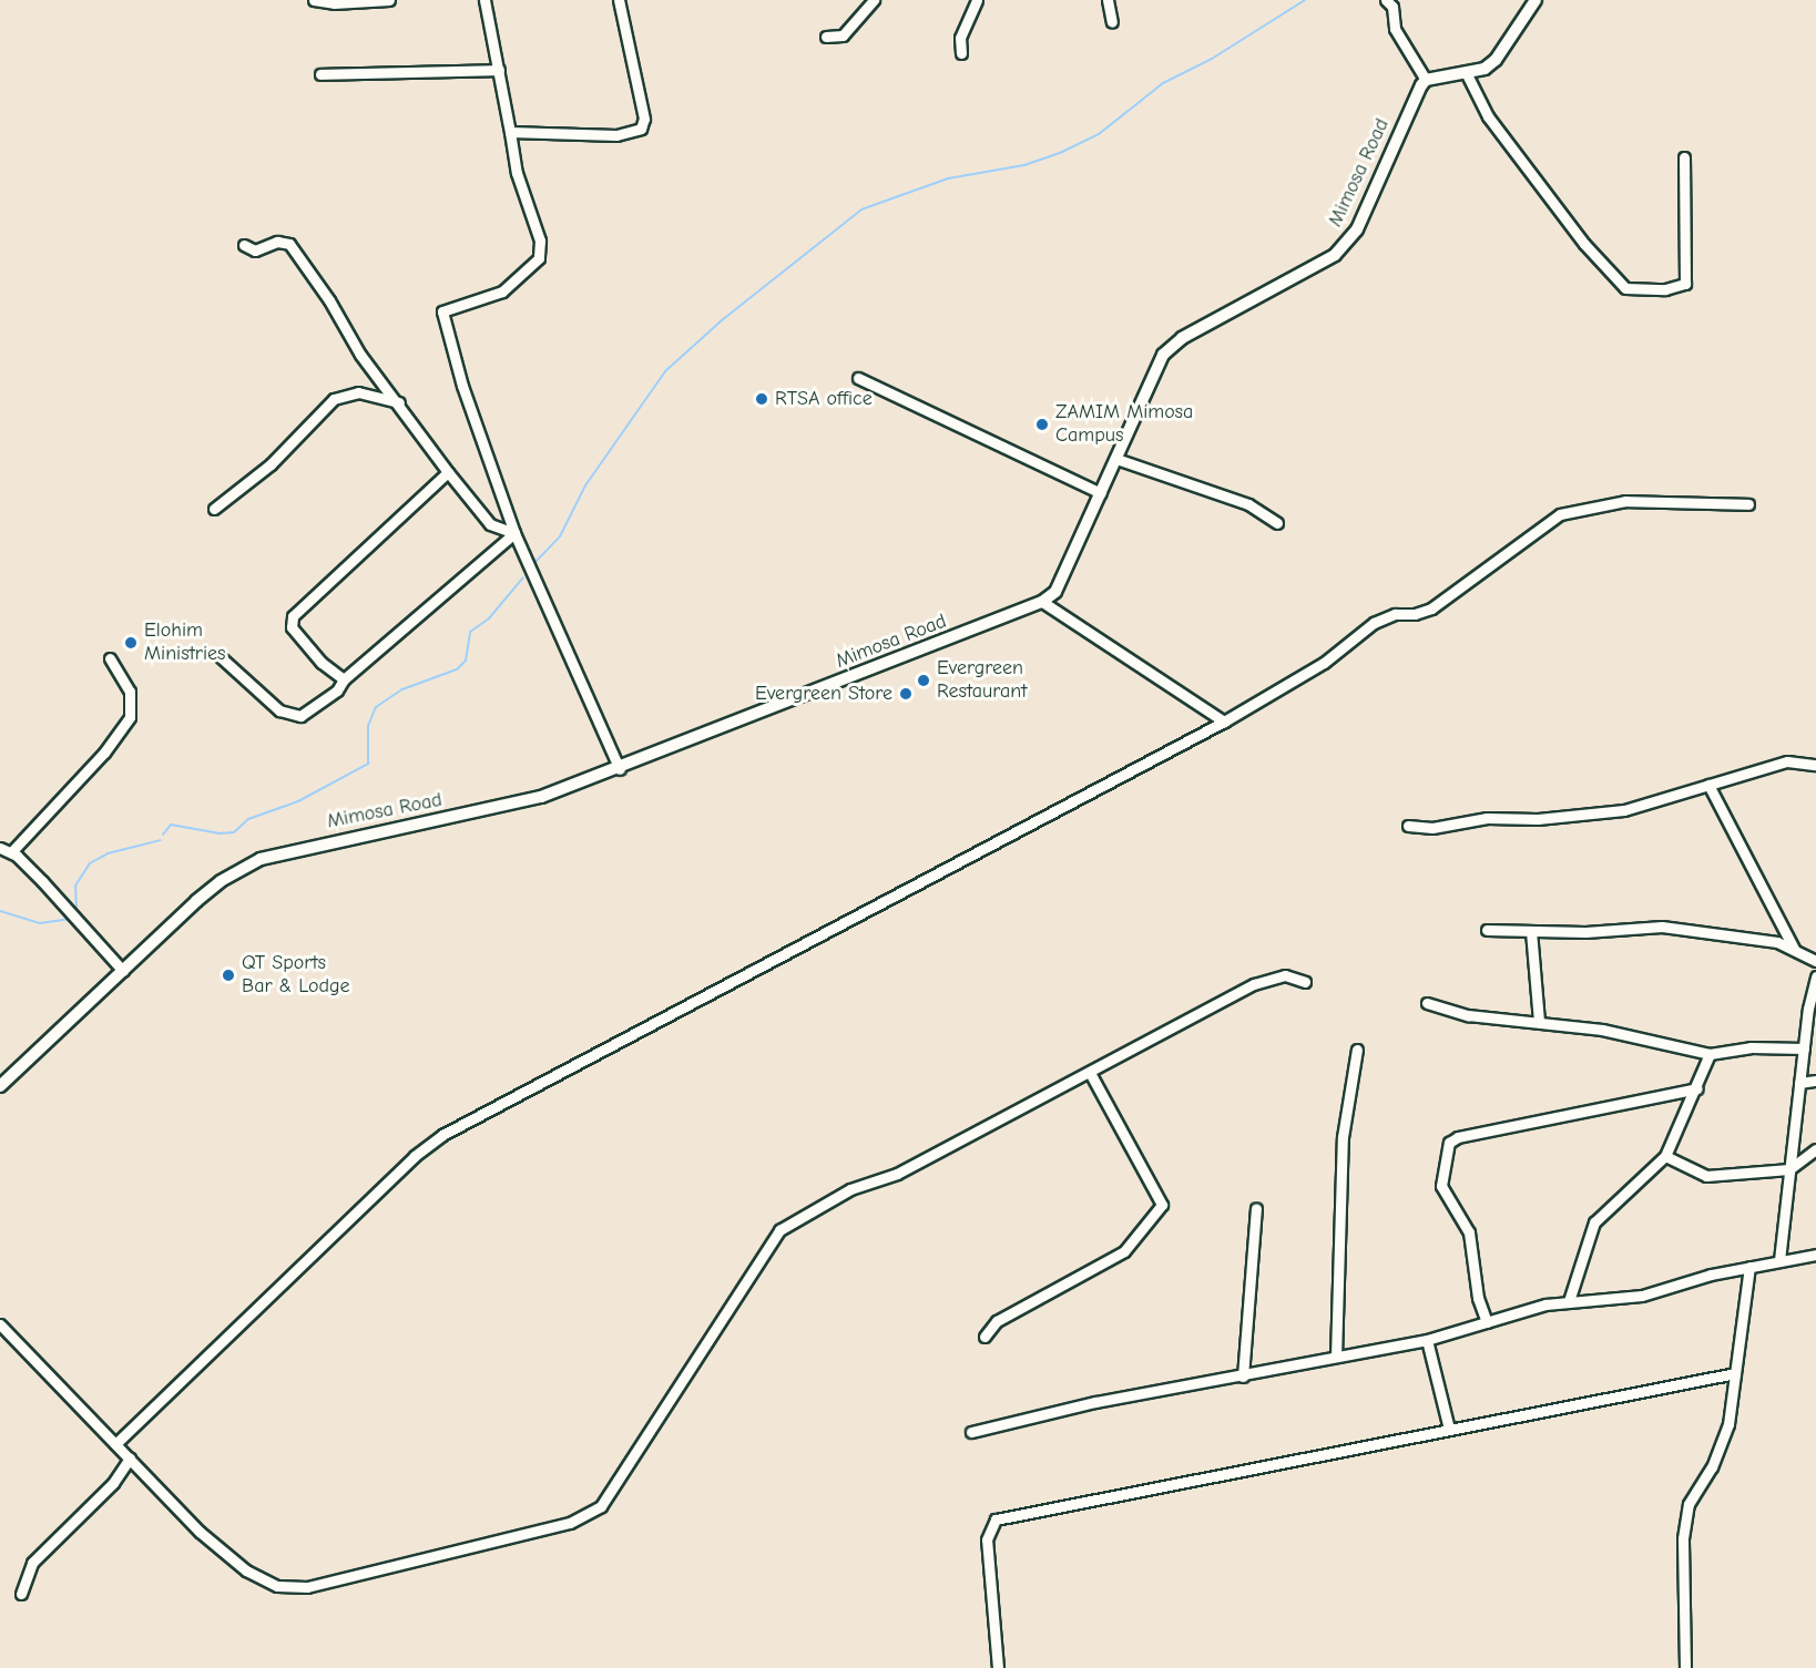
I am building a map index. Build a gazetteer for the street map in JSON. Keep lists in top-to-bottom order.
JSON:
{
  "streets": {
    "street": ["Mimosa Road"]
  },
  "places": [
    "RTSA office",
    "ZAMIM Mimosa Campus",
    "Elohim Ministries",
    "Evergreen Restaurant",
    "Evergreen Store",
    "QT Sports Bar & Lodge"
  ]
}
